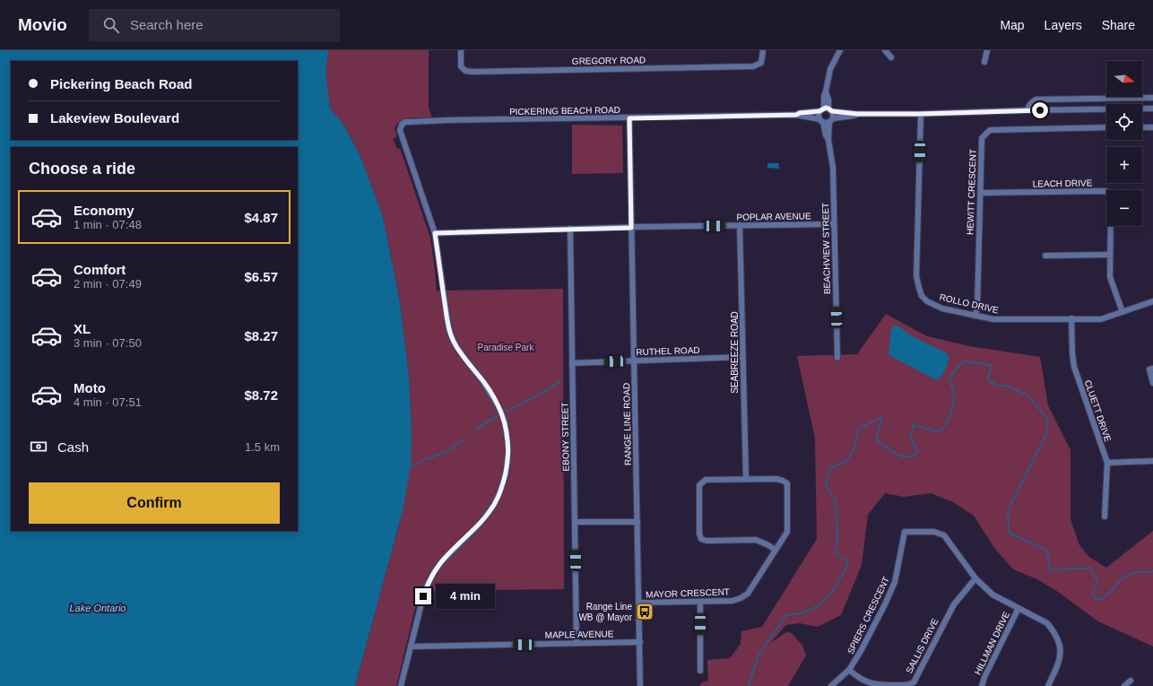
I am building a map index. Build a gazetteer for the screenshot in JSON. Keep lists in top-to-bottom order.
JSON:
{
  "streets": {
    "street": [
      "GREGORY ROAD",
      "PICKERING BEACH ROAD",
      "LEACH DRIVE",
      "HEWITT CRESCENT",
      "POPLAR AVENUE",
      "BEACHVIEW STREET",
      "ROLLO DRIVE",
      "RUTHEL ROAD",
      "SEABREEZE ROAD",
      "CLUETT DRIVE",
      "RANGE LINE ROAD",
      "EBONY STREET",
      "MAYOR CRESCENT",
      "SPIERS CRESCENT",
      "MAPLE AVENUE",
      "HILLMAN DRIVE",
      "SALLIS DRIVE"
    ]
  },
  "crossings": [
    ["PICKERING BEACH ROAD", "POPLAR AVENUE"],
    ["PICKERING BEACH ROAD", "BEACHVIEW STREET"],
    ["PICKERING BEACH ROAD", "ROLLO DRIVE"],
    ["PICKERING BEACH ROAD", "RANGE LINE ROAD"],
    ["LEACH DRIVE", "HEWITT CRESCENT"],
    ["LEACH DRIVE", "ROLLO DRIVE"],
    ["HEWITT CRESCENT", "ROLLO DRIVE"],
    ["POPLAR AVENUE", "BEACHVIEW STREET"],
    ["POPLAR AVENUE", "SEABREEZE ROAD"],
    ["POPLAR AVENUE", "RANGE LINE ROAD"],
    ["POPLAR AVENUE", "EBONY STREET"],
    ["ROLLO DRIVE", "CLUETT DRIVE"],
    ["RUTHEL ROAD", "SEABREEZE ROAD"],
    ["RUTHEL ROAD", "RANGE LINE ROAD"],
    ["RUTHEL ROAD", "EBONY STREET"],
    ["SEABREEZE ROAD", "MAYOR CRESCENT"],
    ["RANGE LINE ROAD", "MAYOR CRESCENT"],
    ["RANGE LINE ROAD", "MAPLE AVENUE"],
    ["EBONY STREET", "MAPLE AVENUE"],
    ["SPIERS CRESCENT", "HILLMAN DRIVE"],
    ["SPIERS CRESCENT", "SALLIS DRIVE"]
  ],
  "water": ["Lake Ontario"],
  "parks": ["Paradise Park"],
  "places": {
    "bus stop": ["Range Line WB @ Mayor"]
  },
  "north": "right",
  "page": {
    "header": "Movio",
    "search": "Search here",
    "nav": ["Map", "Layers", "Share"],
    "map_buttons": ["+", "−"],
    "banner": ["Pickering Beach Road", "Lakeview Boulevard"],
    "heading": "Choose a ride",
    "list": [
      {
        "name": "Economy",
        "note": "1 min · 07:48",
        "value": "$4.87"
      },
      {
        "name": "Comfort",
        "note": "2 min · 07:49",
        "value": "$6.57"
      },
      {
        "name": "XL",
        "note": "3 min · 07:50",
        "value": "$8.27"
      },
      {
        "name": "Moto",
        "note": "4 min · 07:51",
        "value": "$8.72"
      }
    ],
    "pay": ["Cash", "1.5 km"],
    "buttons": "Confirm",
    "bubble": "4 min"
  }
}
